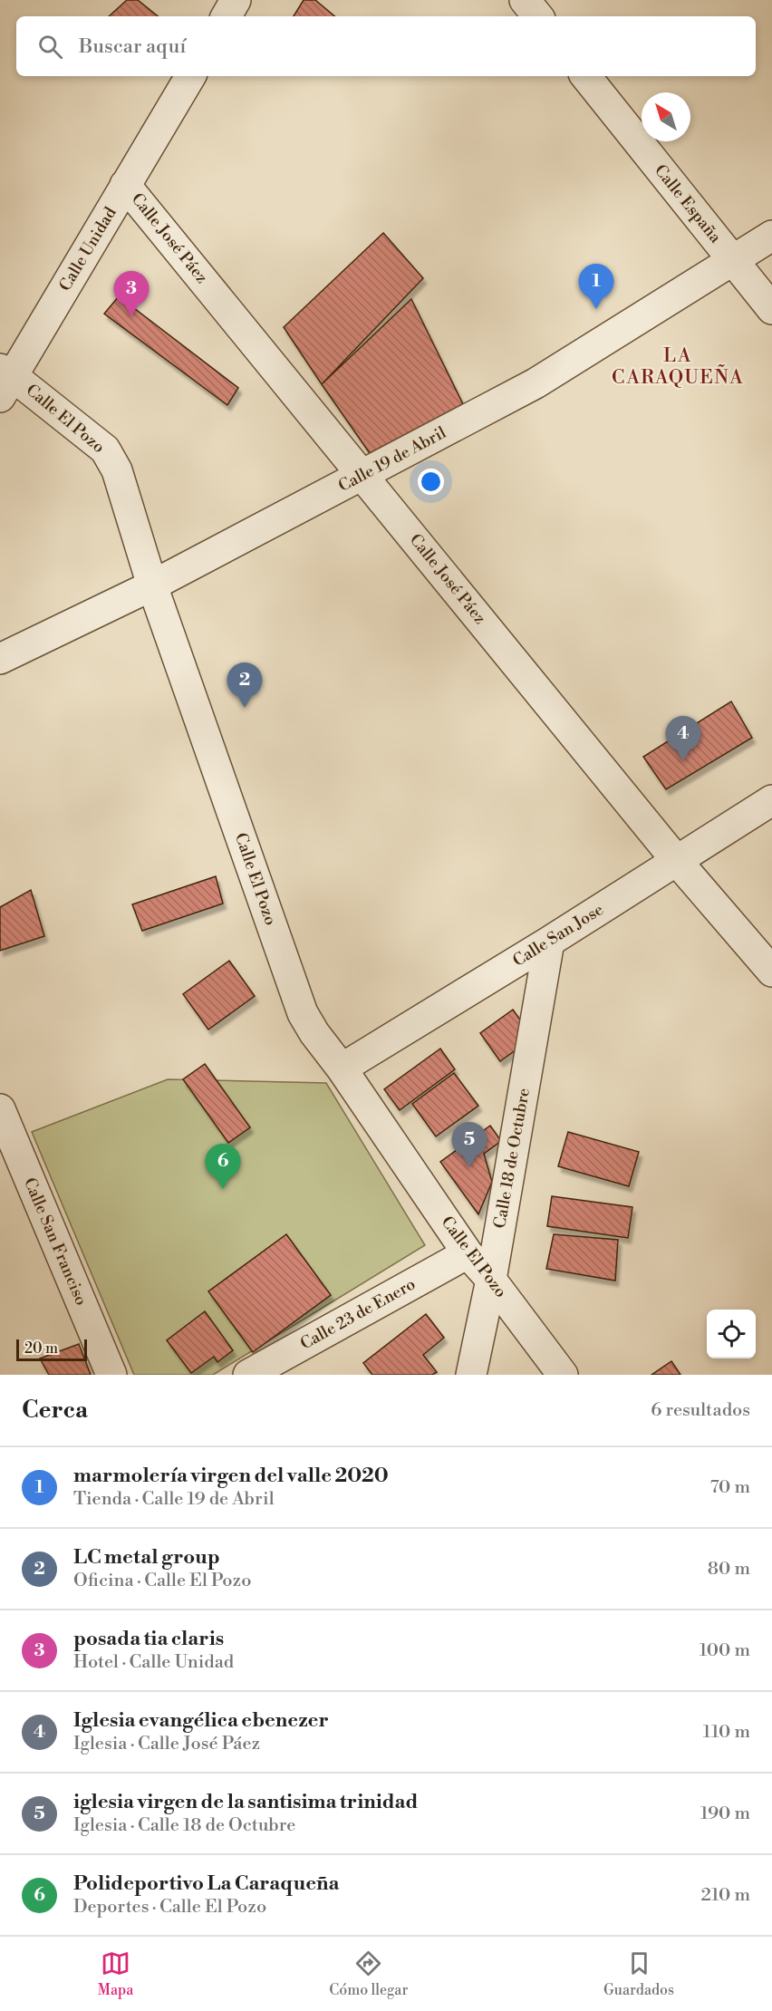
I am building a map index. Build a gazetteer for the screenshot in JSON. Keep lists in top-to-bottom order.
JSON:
{
  "streets": {
    "street": [
      "Calle España",
      "Calle José Páez",
      "Calle Unidad",
      "Calle El Pozo",
      "Calle 19 de Abril",
      "Calle San Jose",
      "Calle 18 de Octubre",
      "Calle San Franciso",
      "Calle 23 de Enero"
    ]
  },
  "crossings": [
    ["Calle España", "Calle 19 de Abril"],
    ["Calle José Páez", "Calle Unidad"],
    ["Calle José Páez", "Calle 19 de Abril"],
    ["Calle José Páez", "Calle San Jose"],
    ["Calle Unidad", "Calle El Pozo"],
    ["Calle El Pozo", "Calle 19 de Abril"],
    ["Calle El Pozo", "Calle San Jose"],
    ["Calle El Pozo", "Calle 18 de Octubre"],
    ["Calle El Pozo", "Calle 23 de Enero"],
    ["Calle San Jose", "Calle 18 de Octubre"]
  ],
  "districts": ["LA CARAQUEÑA"],
  "scale_bar": "20 m",
  "north": "top left",
  "page": {
    "search": "Buscar aquí",
    "pins": [
      "1",
      "3",
      "2",
      "4",
      "5",
      "6"
    ],
    "scale": "20 m",
    "heading": ["Cerca", "6 resultados"],
    "list": [
      {
        "mark": "1",
        "name": "marmolería virgen del valle 2020",
        "note": "Tienda · Calle 19 de Abril",
        "value": "70 m"
      },
      {
        "mark": "2",
        "name": "LC metal group",
        "note": "Oficina · Calle El Pozo",
        "value": "80 m"
      },
      {
        "mark": "3",
        "name": "posada tia claris",
        "note": "Hotel · Calle Unidad",
        "value": "100 m"
      },
      {
        "mark": "4",
        "name": "Iglesia evangélica ebenezer",
        "note": "Iglesia · Calle José Páez",
        "value": "110 m"
      },
      {
        "mark": "5",
        "name": "iglesia virgen de la santisima trinidad",
        "note": "Iglesia · Calle 18 de Octubre",
        "value": "190 m"
      },
      {
        "mark": "6",
        "name": "Polideportivo La Caraqueña",
        "note": "Deportes · Calle El Pozo",
        "value": "210 m"
      }
    ],
    "nav": ["Mapa", "Cómo llegar", "Guardados"]
  }
}
